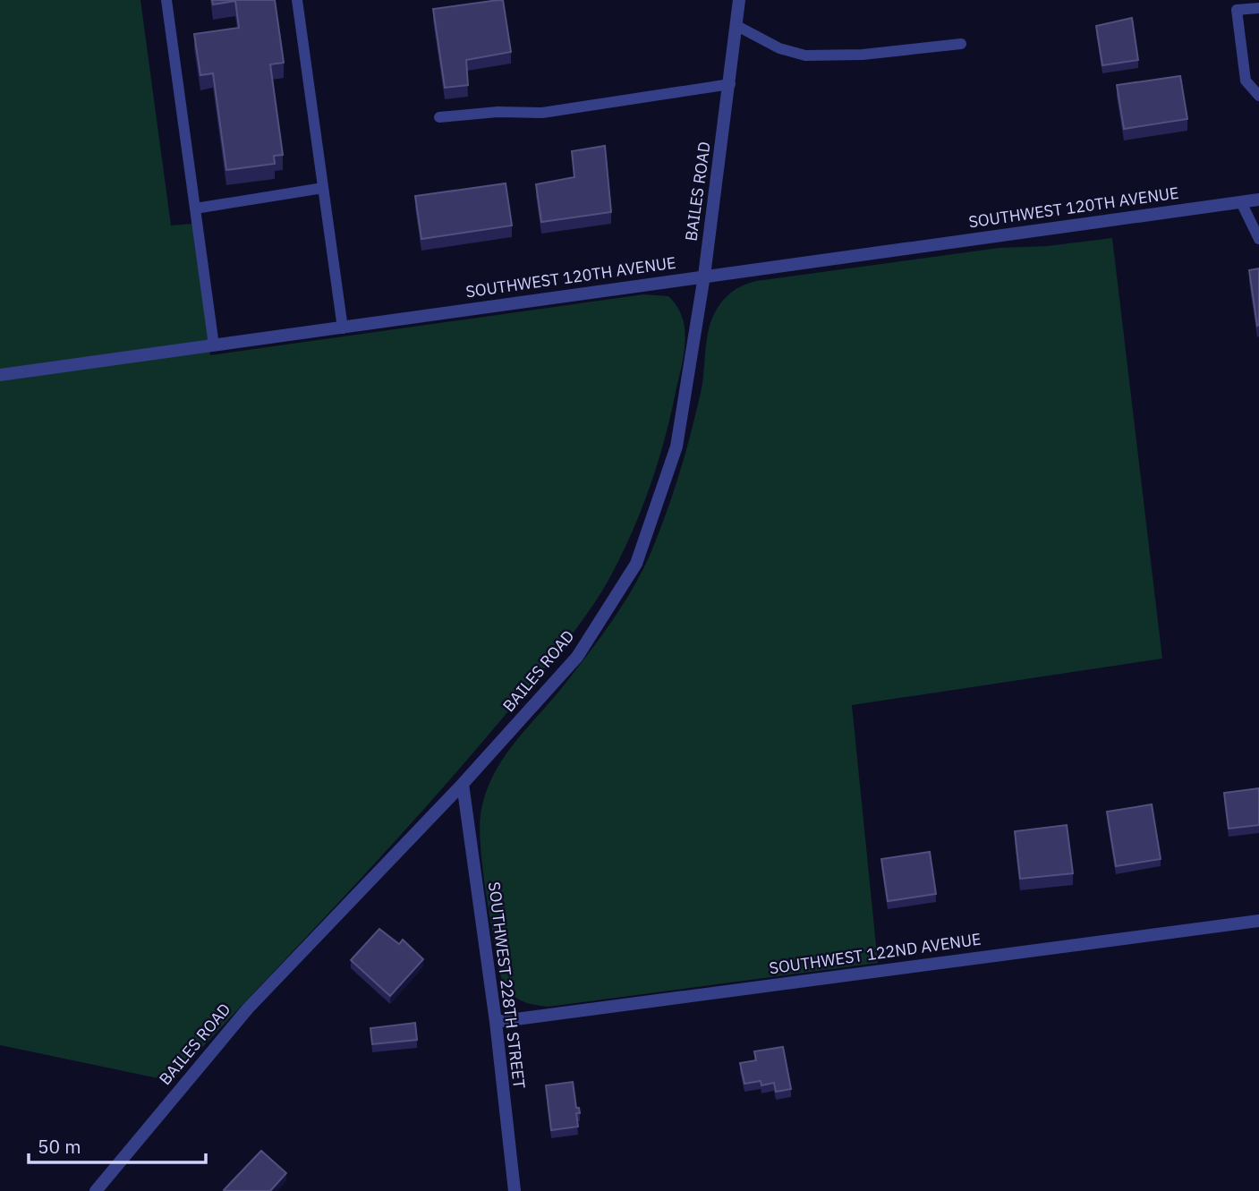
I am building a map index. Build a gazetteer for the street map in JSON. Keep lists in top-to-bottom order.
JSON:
{
  "streets": {
    "street": [
      "BAILES ROAD",
      "SOUTHWEST 120TH AVENUE",
      "SOUTHWEST 122ND AVENUE",
      "SOUTHWEST 228TH STREET"
    ]
  },
  "crossings": [
    ["BAILES ROAD", "SOUTHWEST 120TH AVENUE"],
    ["BAILES ROAD", "SOUTHWEST 228TH STREET"],
    ["SOUTHWEST 122ND AVENUE", "SOUTHWEST 228TH STREET"]
  ],
  "scale_bar": "50 m"
}
